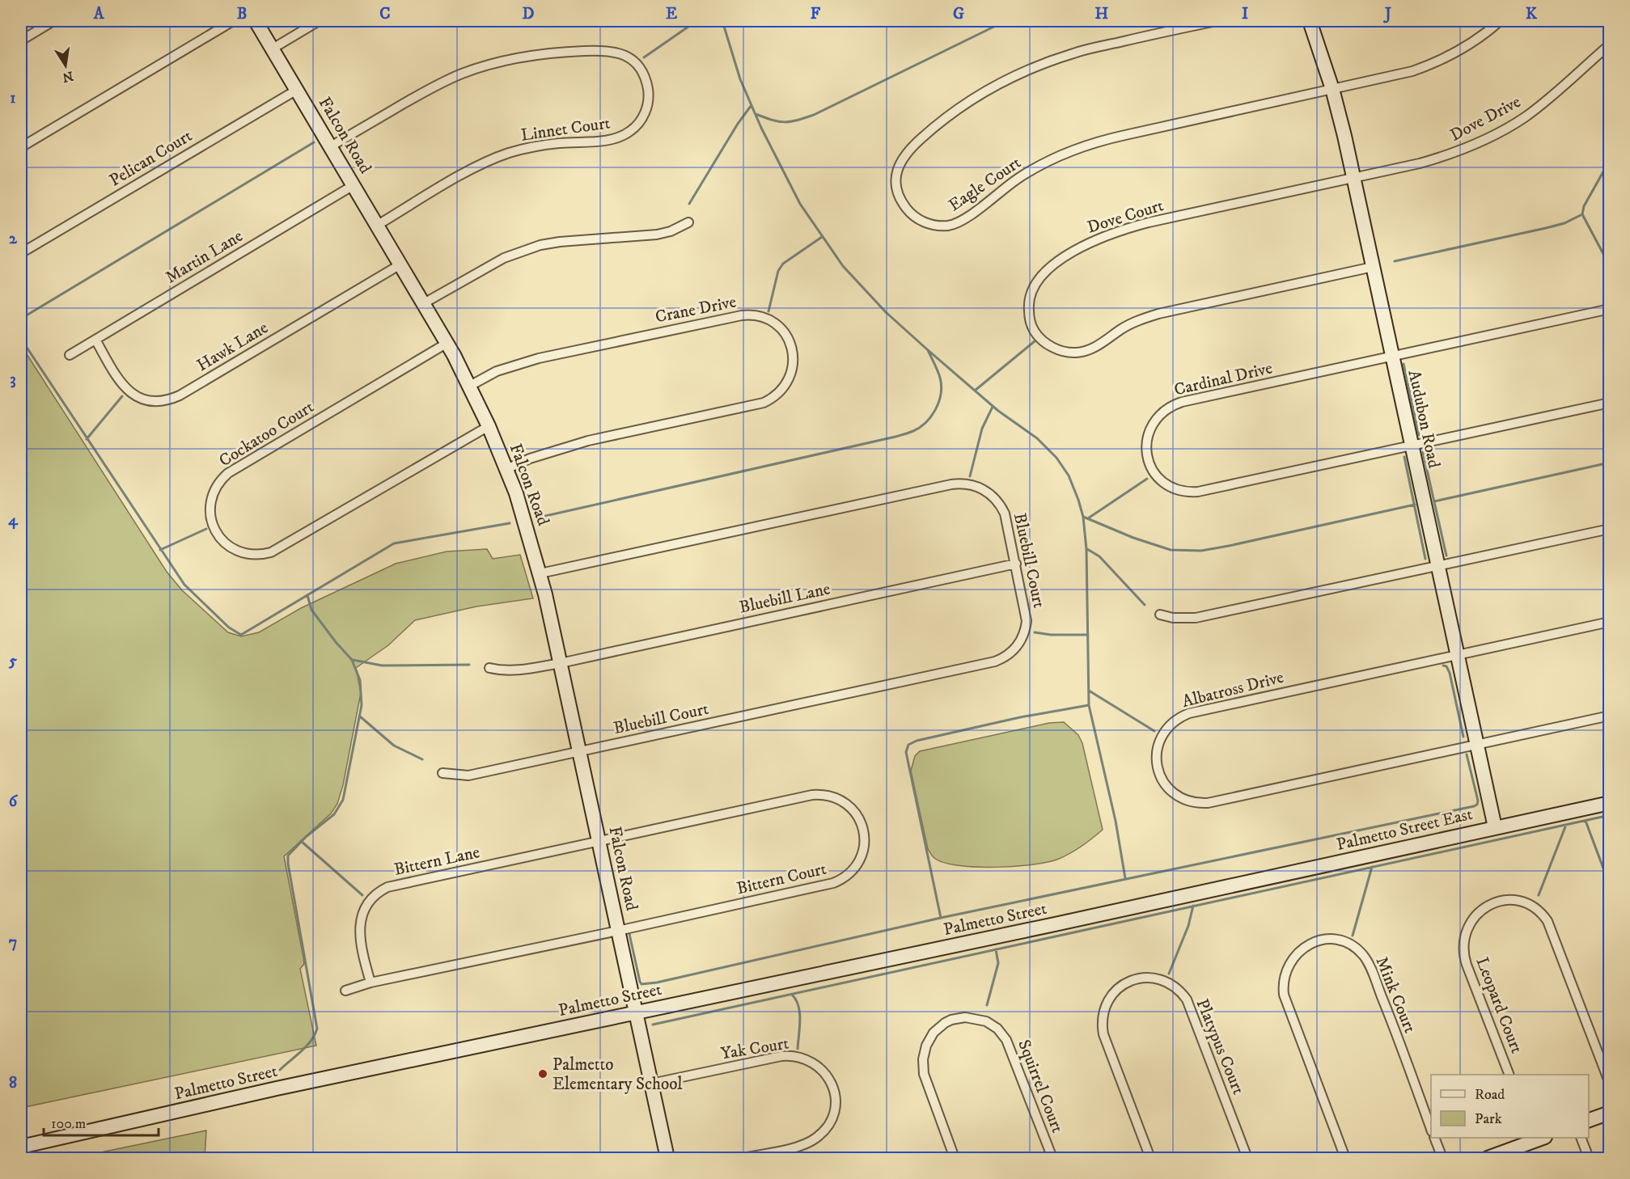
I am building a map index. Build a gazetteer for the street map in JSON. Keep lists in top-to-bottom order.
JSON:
{
  "streets": {
    "street": [
      "Dove Drive",
      "Linnet Court",
      "Falcon Road",
      "Pelican Court",
      "Eagle Court",
      "Dove Court",
      "Martin Lane",
      "Crane Drive",
      "Hawk Lane",
      "Cardinal Drive",
      "Audubon Road",
      "Cockatoo Court",
      "Bluebill Court",
      "Bluebill Lane",
      "Albatross Drive",
      "Palmetto Street East",
      "Bittern Lane",
      "Bittern Court",
      "Palmetto Street",
      "Mink Court",
      "Leopard Court",
      "Platypus Court",
      "Yak Court",
      "Squirrel Court"
    ]
  },
  "crossings": [
    ["Dove Drive", "Dove Court"],
    ["Dove Drive", "Audubon Road"],
    ["Linnet Court", "Falcon Road"],
    ["Falcon Road", "Pelican Court"],
    ["Falcon Road", "Martin Lane"],
    ["Falcon Road", "Crane Drive"],
    ["Falcon Road", "Hawk Lane"],
    ["Falcon Road", "Cockatoo Court"],
    ["Falcon Road", "Bluebill Court"],
    ["Falcon Road", "Bluebill Lane"],
    ["Falcon Road", "Bittern Lane"],
    ["Falcon Road", "Bittern Court"],
    ["Falcon Road", "Palmetto Street"],
    ["Falcon Road", "Yak Court"],
    ["Eagle Court", "Audubon Road"],
    ["Dove Court", "Audubon Road"],
    ["Martin Lane", "Hawk Lane"],
    ["Cardinal Drive", "Audubon Road"],
    ["Audubon Road", "Albatross Drive"],
    ["Audubon Road", "Palmetto Street East"],
    ["Bluebill Court", "Bluebill Lane"],
    ["Palmetto Street East", "Palmetto Street"],
    ["Bittern Lane", "Bittern Court"]
  ],
  "places": ["Palmetto Elementary School"],
  "legend": ["Road", "Park"],
  "scale_bar": "100 m",
  "north": "bottom",
  "grid": {
    "columns": [
      "A",
      "B",
      "C",
      "D",
      "E",
      "F",
      "G",
      "H",
      "I",
      "J",
      "K"
    ],
    "rows": [
      "1",
      "2",
      "3",
      "4",
      "5",
      "6",
      "7",
      "8"
    ]
  }
}
